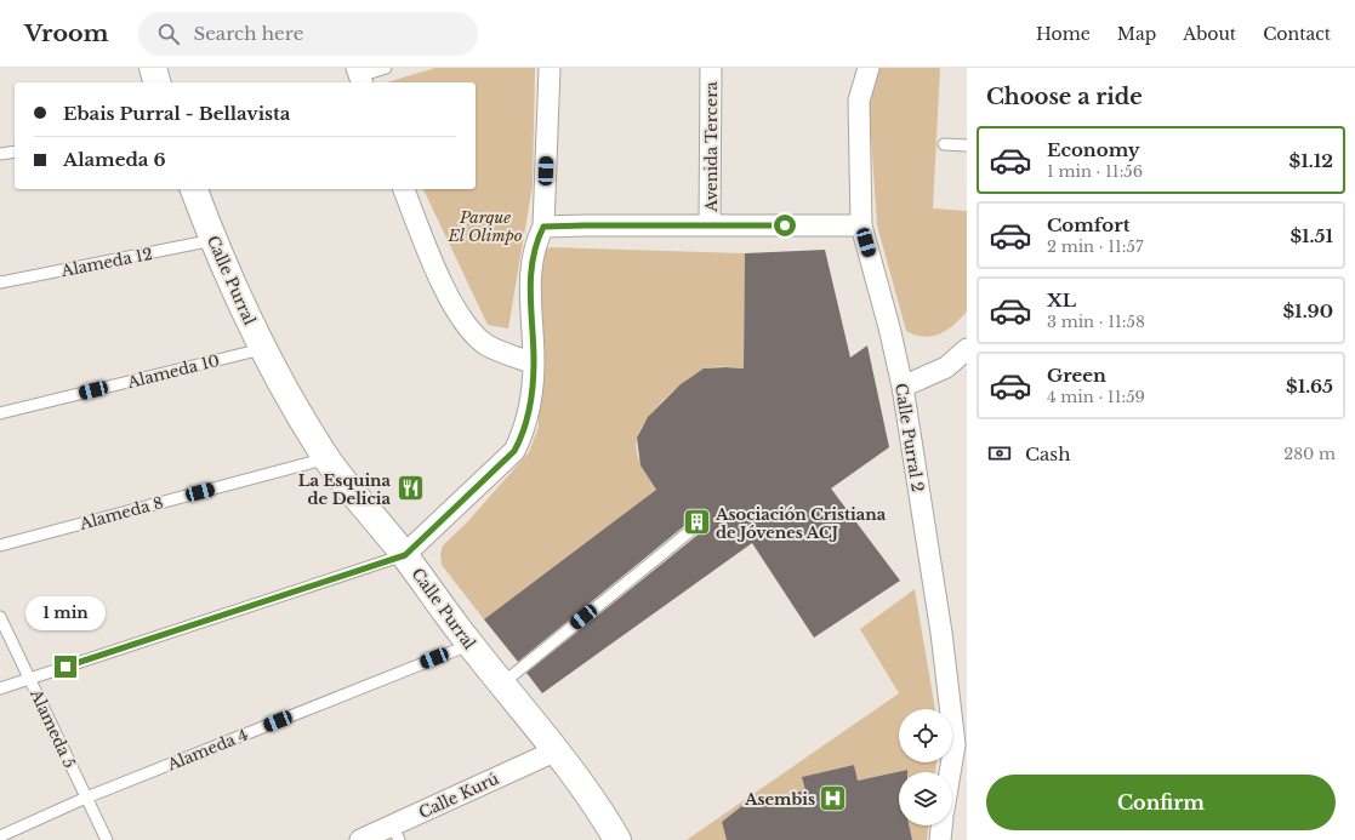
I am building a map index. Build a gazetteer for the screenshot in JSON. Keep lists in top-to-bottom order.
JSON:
{
  "streets": {
    "street": [
      "Avenida Tercera",
      "Calle Purral",
      "Calle Purral 2",
      "Calle Kurú"
    ],
    "lane": [
      "Alameda 12",
      "Alameda 10",
      "Alameda 8",
      "Alameda 5",
      "Alameda 4"
    ]
  },
  "crossings": [
    ["Alameda 12", "Calle Purral"],
    ["Calle Purral", "Alameda 10"],
    ["Calle Purral", "Alameda 8"],
    ["Calle Purral", "Alameda 4"],
    ["Calle Purral", "Calle Kurú"],
    ["Alameda 5", "Alameda 4"]
  ],
  "parks": ["Parque El Olimpo"],
  "places": {
    "restaurant": ["La Esquina de Delicia"],
    "building": ["Asociación Cristiana de Jóvenes ACJ"],
    "hospital": ["Asembis"]
  },
  "page": {
    "header": "Vroom",
    "search": "Search here",
    "nav": [
      "Home",
      "Map",
      "About",
      "Contact"
    ],
    "heading": "Choose a ride",
    "banner": ["Ebais Purral - Bellavista", "Alameda 6"],
    "list": [
      {
        "name": "Economy",
        "note": "1 min · 11:56",
        "value": "$1.12"
      },
      {
        "name": "Comfort",
        "note": "2 min · 11:57",
        "value": "$1.51"
      },
      {
        "name": "XL",
        "note": "3 min · 11:58",
        "value": "$1.90"
      },
      {
        "name": "Green",
        "note": "4 min · 11:59",
        "value": "$1.65"
      }
    ],
    "pay": ["Cash", "280 m"],
    "bubble": "1 min",
    "buttons": "Confirm"
  }
}
